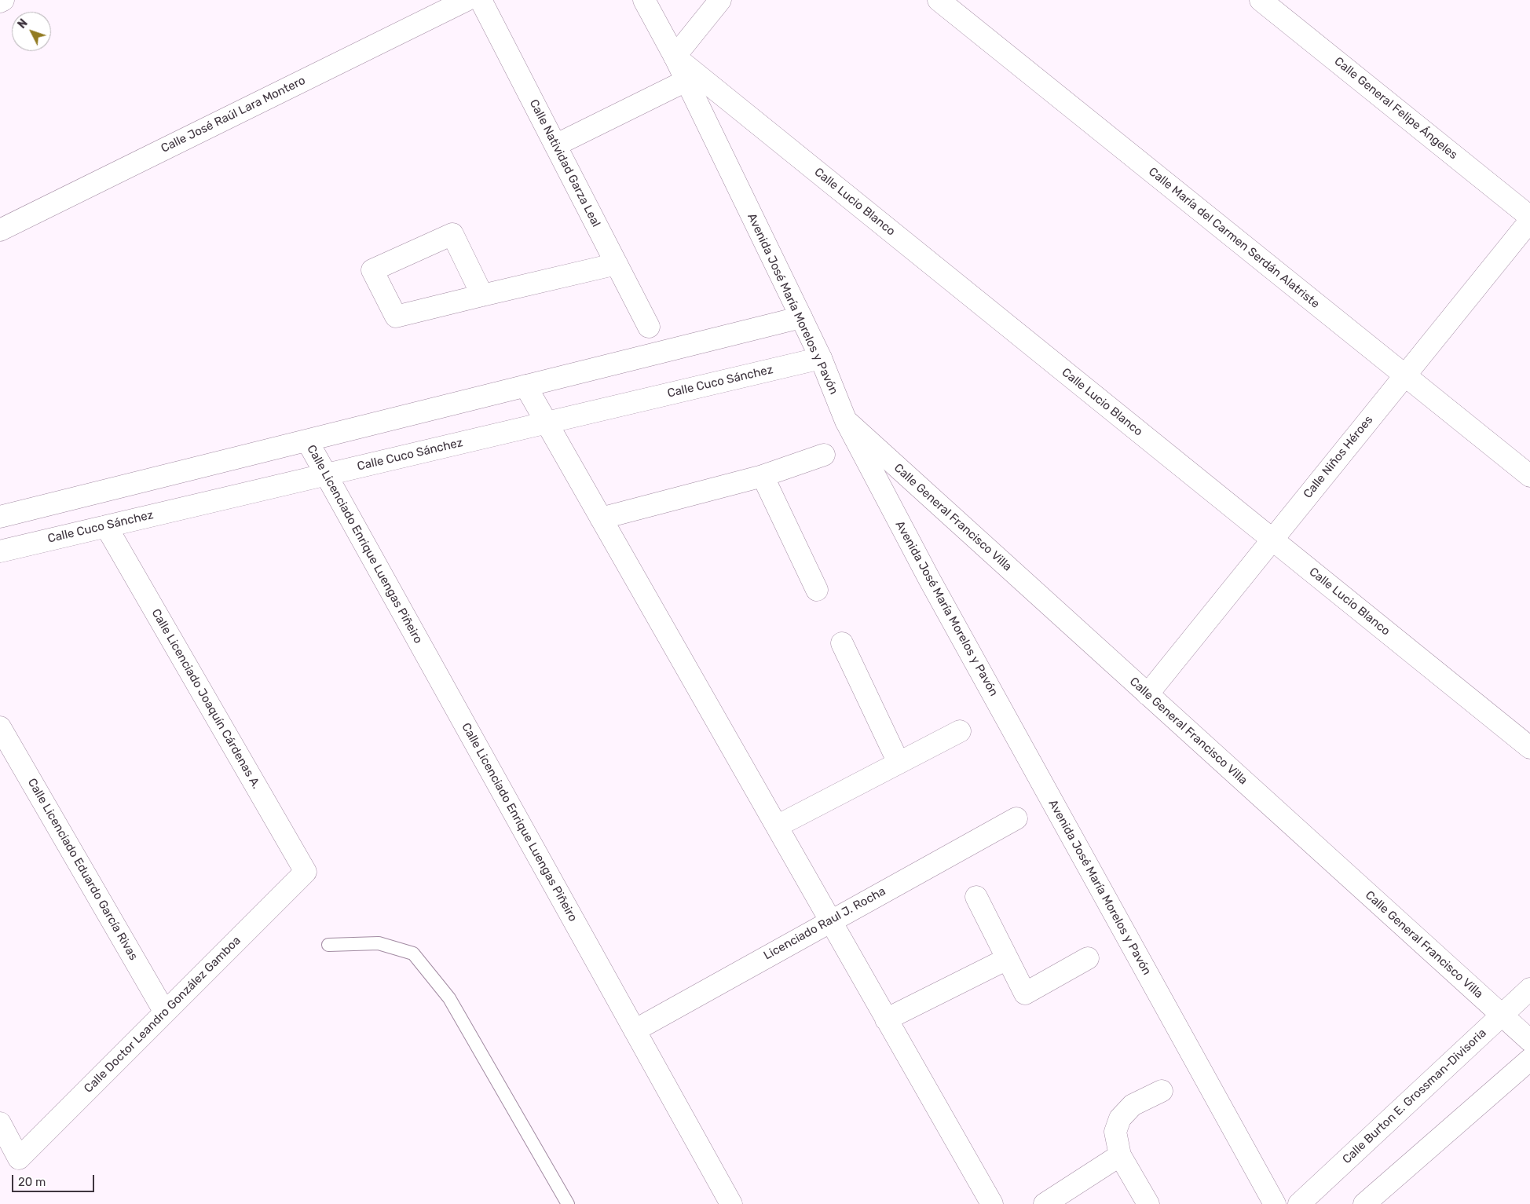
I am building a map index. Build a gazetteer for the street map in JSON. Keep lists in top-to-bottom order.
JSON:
{
  "streets": {
    "street": [
      "Calle General Felipe Ángeles",
      "Calle José Raúl Lara Montero",
      "Calle Natividad Garza Leal",
      "Calle Lucio Blanco",
      "Calle María del Carmen Serdán Alatriste",
      "Avenida José María Morelos y Pavón",
      "Calle Cuco Sánchez",
      "Calle Niños Héroes",
      "Calle General Francisco Villa",
      "Calle Licenciado Enrique Luengas Piñeiro",
      "Calle Licenciado Joaquín Cárdenas A.",
      "Calle Licenciado Eduardo García Rivas",
      "Licenciado Raul J. Rocha",
      "Calle Doctor Leandro González Gamboa",
      "Calle Burton E. Grossman-Divisoria"
    ]
  },
  "crossings": [
    ["Calle Lucio Blanco", "Avenida José María Morelos y Pavón"],
    ["Calle Lucio Blanco", "Calle Niños Héroes"],
    ["Calle María del Carmen Serdán Alatriste", "Calle Niños Héroes"],
    ["Avenida José María Morelos y Pavón", "Calle Cuco Sánchez"],
    ["Avenida José María Morelos y Pavón", "Calle General Francisco Villa"],
    ["Calle Cuco Sánchez", "Calle Licenciado Enrique Luengas Piñeiro"],
    ["Calle Cuco Sánchez", "Calle Licenciado Joaquín Cárdenas A."],
    ["Calle Niños Héroes", "Calle General Francisco Villa"],
    ["Calle General Francisco Villa", "Calle Burton E. Grossman-Divisoria"],
    ["Calle Licenciado Enrique Luengas Piñeiro", "Licenciado Raul J. Rocha"],
    ["Calle Licenciado Joaquín Cárdenas A.", "Calle Doctor Leandro González Gamboa"],
    ["Calle Licenciado Eduardo García Rivas", "Calle Doctor Leandro González Gamboa"]
  ],
  "scale_bar": "20 m",
  "north": "top left"
}
